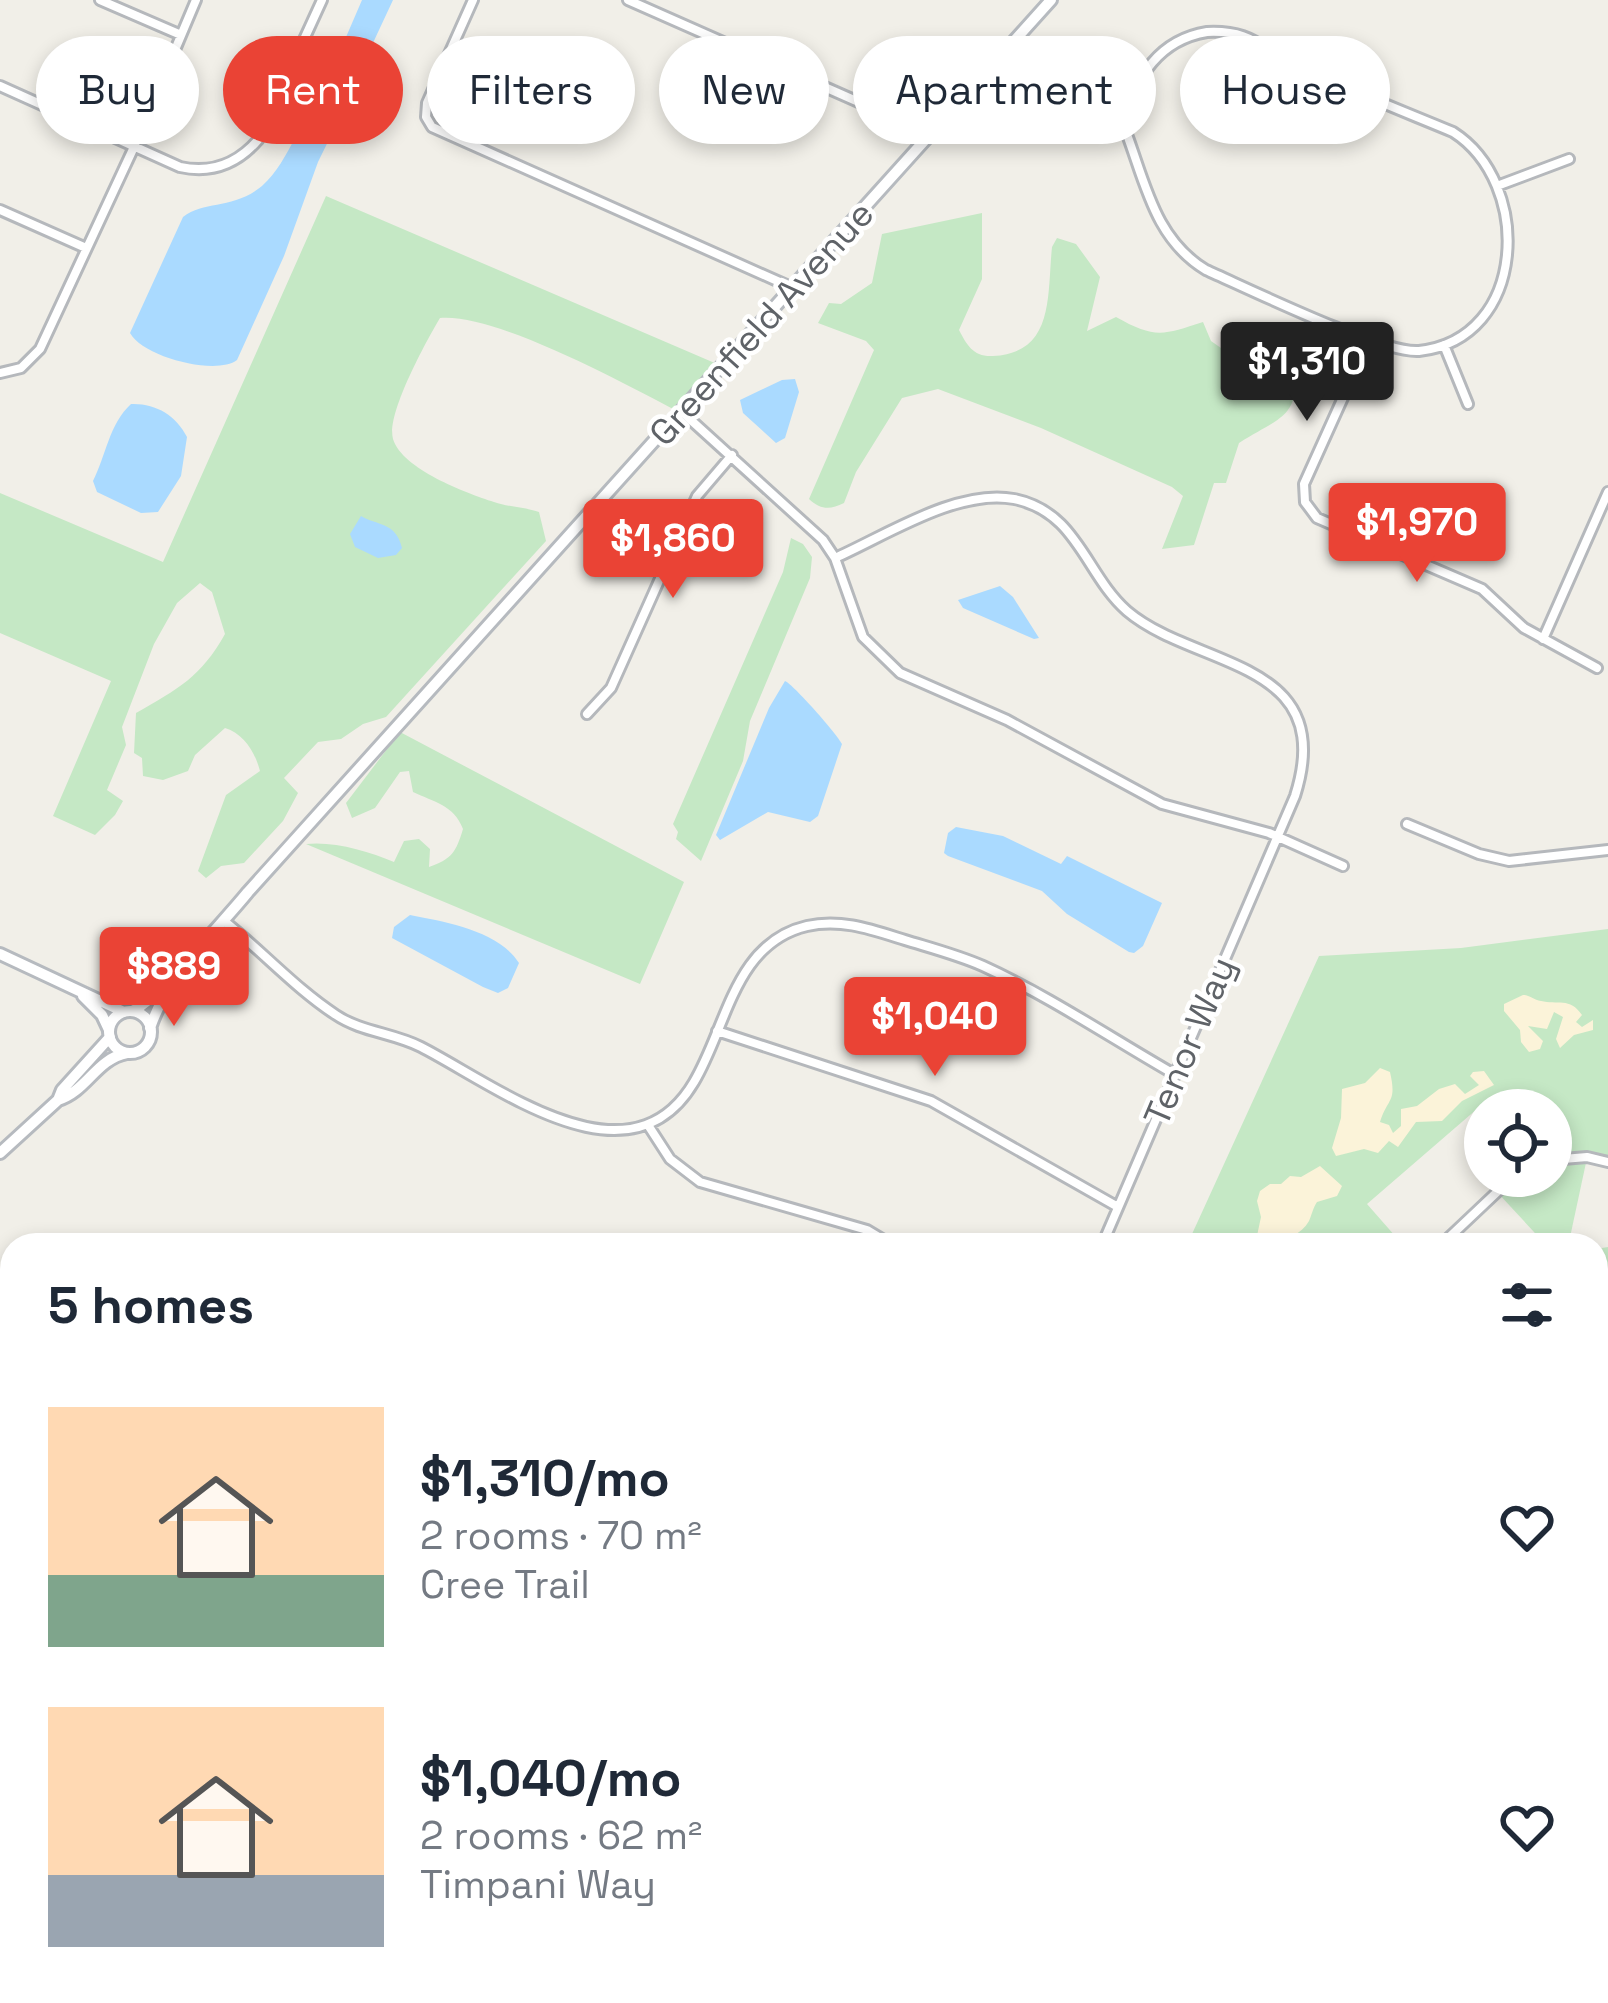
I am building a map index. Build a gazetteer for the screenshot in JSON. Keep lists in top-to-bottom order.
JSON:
{
  "streets": {
    "main road": ["Greenfield Avenue"],
    "street": ["Tenor Way"]
  },
  "page": {
    "chip": [
      "Buy",
      "Rent",
      "Filters",
      "New",
      "Apartment",
      "House"
    ],
    "price": [
      "$1,310",
      "$1,970",
      "$1,860",
      "$889",
      "$1,040"
    ],
    "heading": "5 homes",
    "list": [
      {
        "name": "$1,310/mo",
        "note": "2 rooms · 70 m² · Cree Trail"
      },
      {
        "name": "$1,040/mo",
        "note": "2 rooms · 62 m² · Timpani Way"
      }
    ]
  }
}
